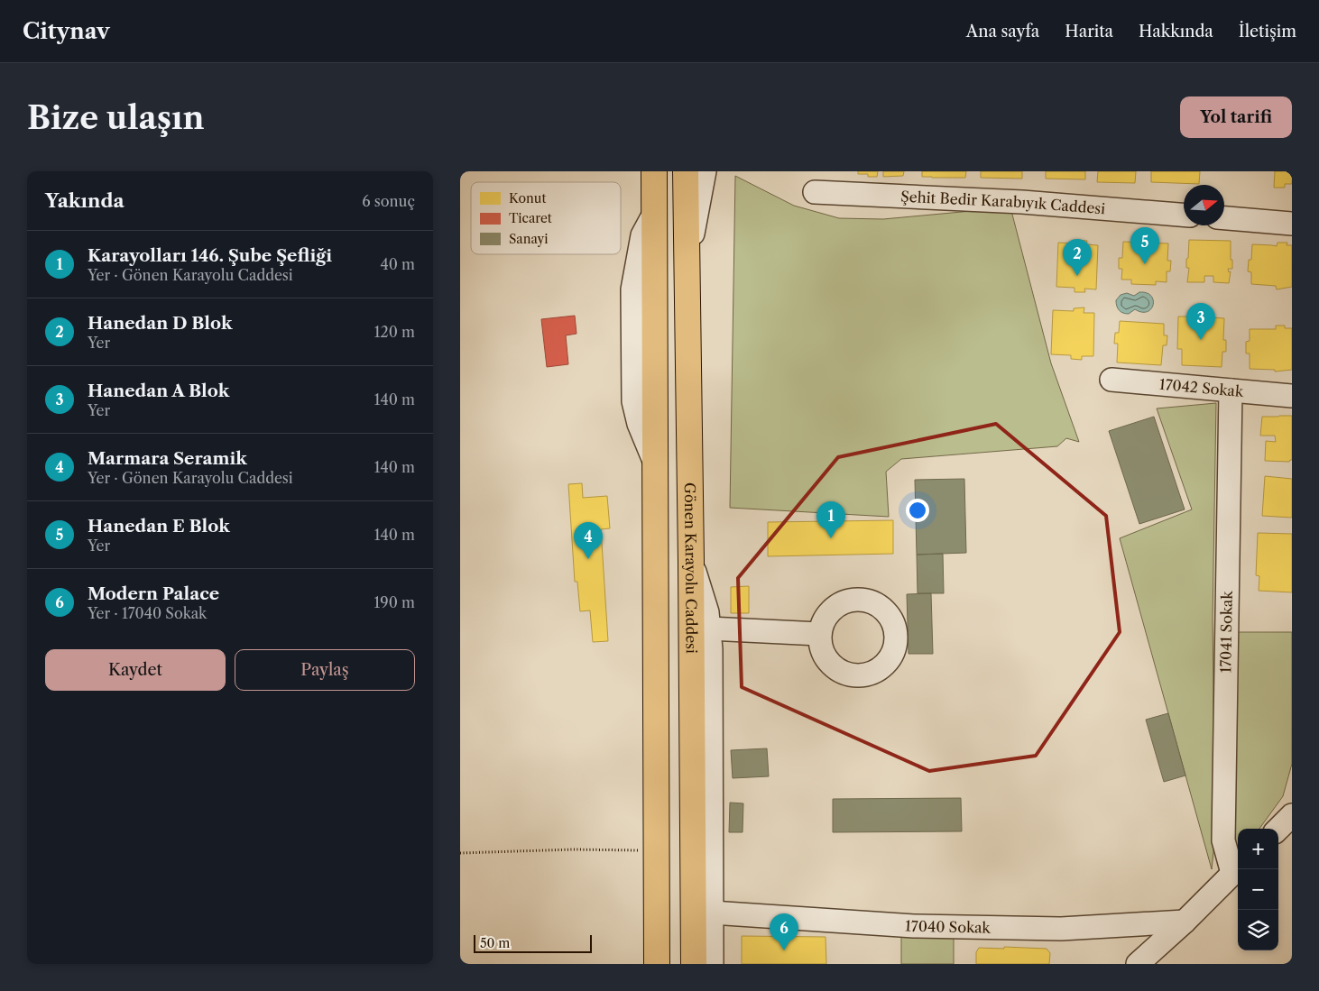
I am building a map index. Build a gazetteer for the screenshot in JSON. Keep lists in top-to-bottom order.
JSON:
{
  "streets": {
    "highway": ["Gönen Karayolu Caddesi"],
    "street": [
      "Şehit Bedir Karabıyık Caddesi",
      "17042 Sokak",
      "17041 Sokak",
      "17040 Sokak"
    ]
  },
  "crossings": [
    ["17042 Sokak", "17041 Sokak"]
  ],
  "legend": ["Konut", "Ticaret", "Sanayi"],
  "scale_bar": "50 m",
  "north": "right",
  "page": {
    "header": "Citynav",
    "nav": [
      "Ana sayfa",
      "Harita",
      "Hakkında",
      "İletişim"
    ],
    "buttons": [
      "Yol tarifi",
      ["Kaydet", "Paylaş"]
    ],
    "title": "Bize ulaşın",
    "heading": ["Yakında", "6 sonuç"],
    "pins": [
      "5",
      "2",
      "3",
      "1",
      "4",
      "6"
    ],
    "list": [
      {
        "mark": "1",
        "name": "Karayolları 146. Şube Şefliği",
        "note": "Yer · Gönen Karayolu Caddesi",
        "value": "40 m"
      },
      {
        "mark": "2",
        "name": "Hanedan D Blok",
        "note": "Yer",
        "value": "120 m"
      },
      {
        "mark": "3",
        "name": "Hanedan A Blok",
        "note": "Yer",
        "value": "140 m"
      },
      {
        "mark": "4",
        "name": "Marmara Seramik",
        "note": "Yer · Gönen Karayolu Caddesi",
        "value": "140 m"
      },
      {
        "mark": "5",
        "name": "Hanedan E Blok",
        "note": "Yer",
        "value": "140 m"
      },
      {
        "mark": "6",
        "name": "Modern Palace",
        "note": "Yer · 17040 Sokak",
        "value": "190 m"
      }
    ],
    "map_buttons": ["+", "−"],
    "scale": "50 m"
  }
}
